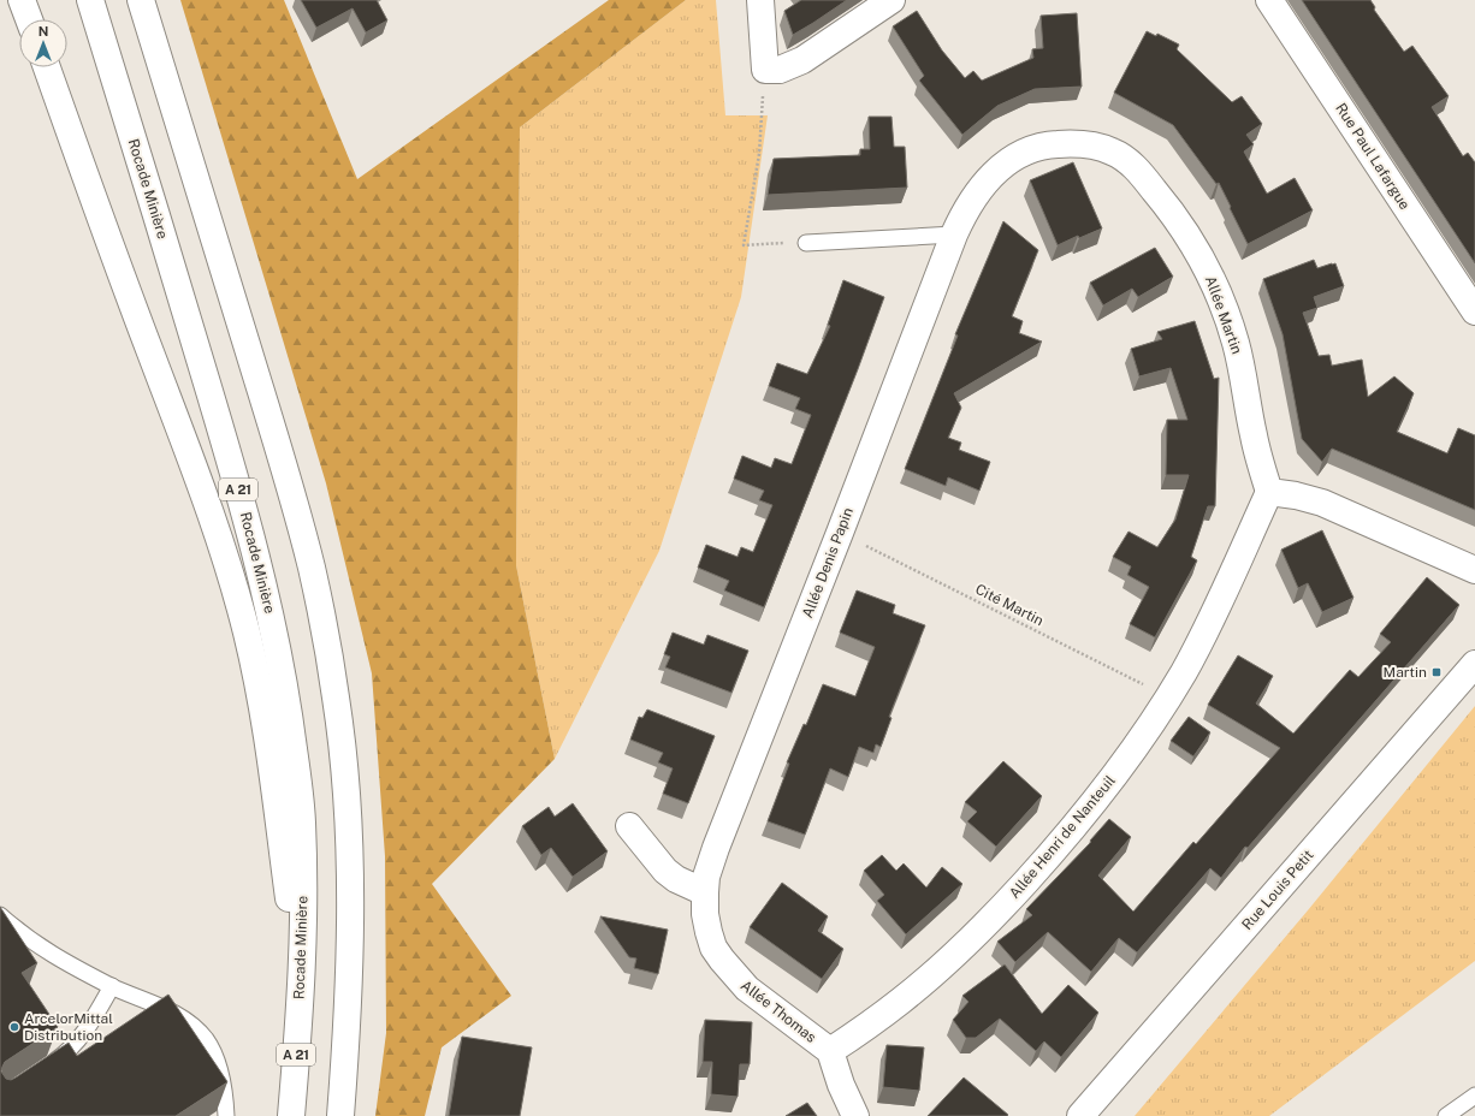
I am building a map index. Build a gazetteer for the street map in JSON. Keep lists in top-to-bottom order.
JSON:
{
  "streets": {
    "main road": [
      "Rue Paul Lafargue",
      "Rocade Minière",
      "Allée Martin",
      "A 21",
      "Allée Denis Papin",
      "Allée Henri de Nanteuil",
      "Rue Louis Petit",
      "Allée Thomas"
    ],
    "path": ["Cité Martin"]
  },
  "crossings": [
    ["Allée Martin", "Allée Denis Papin"],
    ["Allée Martin", "Allée Henri de Nanteuil"],
    ["Allée Denis Papin", "Cité Martin"],
    ["Allée Denis Papin", "Allée Thomas"],
    ["Cité Martin", "Allée Henri de Nanteuil"],
    ["Allée Henri de Nanteuil", "Allée Thomas"]
  ],
  "places": {
    "transit": ["Martin"],
    "other": ["ArcelorMittal Distribution"]
  },
  "north": "top"
}
